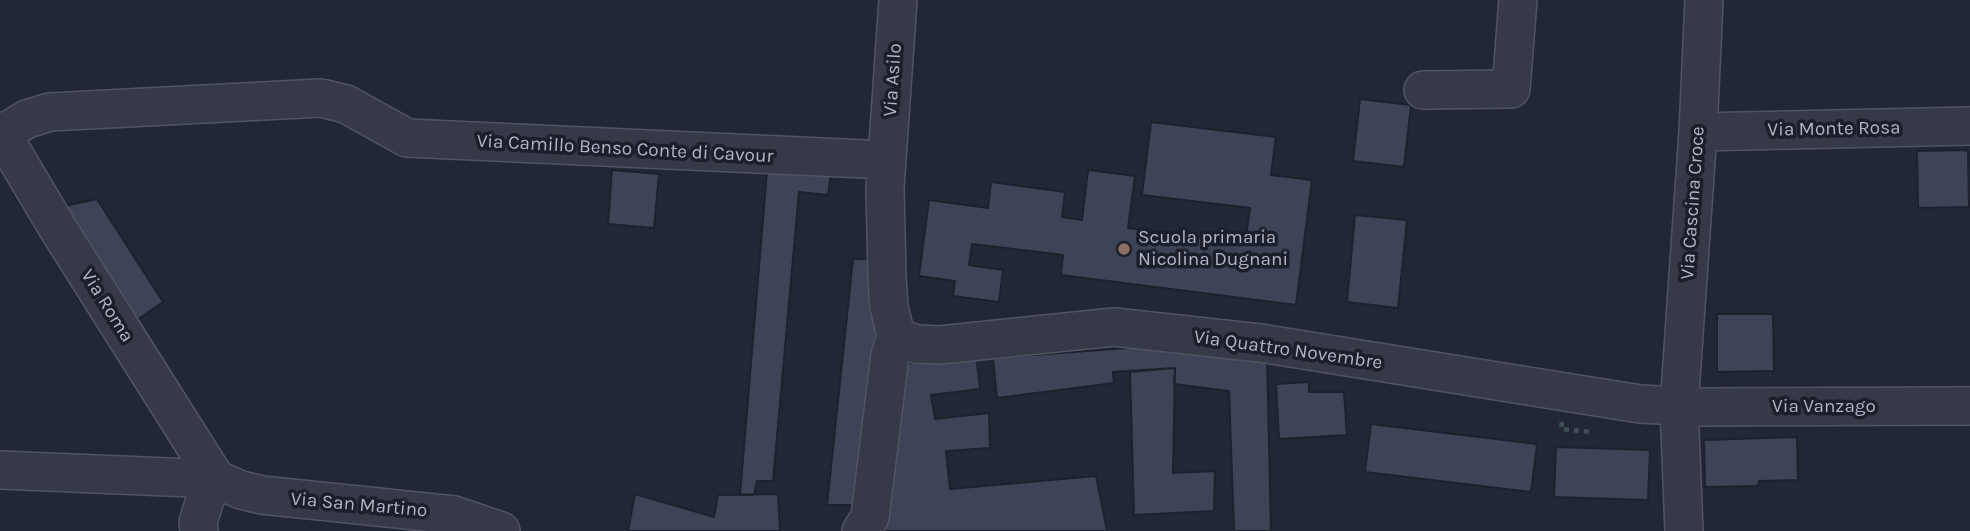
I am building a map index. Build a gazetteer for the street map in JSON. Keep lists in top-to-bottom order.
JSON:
{
  "streets": {
    "street": [
      "Via Asilo",
      "Via Monte Rosa",
      "Via Camillo Benso Conte di Cavour",
      "Via Cascina Croce",
      "Via Roma",
      "Via Quattro Novembre",
      "Via Vanzago",
      "Via San Martino"
    ]
  },
  "crossings": [
    ["Via Asilo", "Via Camillo Benso Conte di Cavour"],
    ["Via Monte Rosa", "Via Cascina Croce"],
    ["Via Camillo Benso Conte di Cavour", "Via Roma"],
    ["Via Cascina Croce", "Via Quattro Novembre"],
    ["Via Cascina Croce", "Via Vanzago"],
    ["Via Roma", "Via San Martino"],
    ["Via Quattro Novembre", "Via Vanzago"]
  ],
  "places": ["Scuola primaria Nicolina Dugnani"]
}
